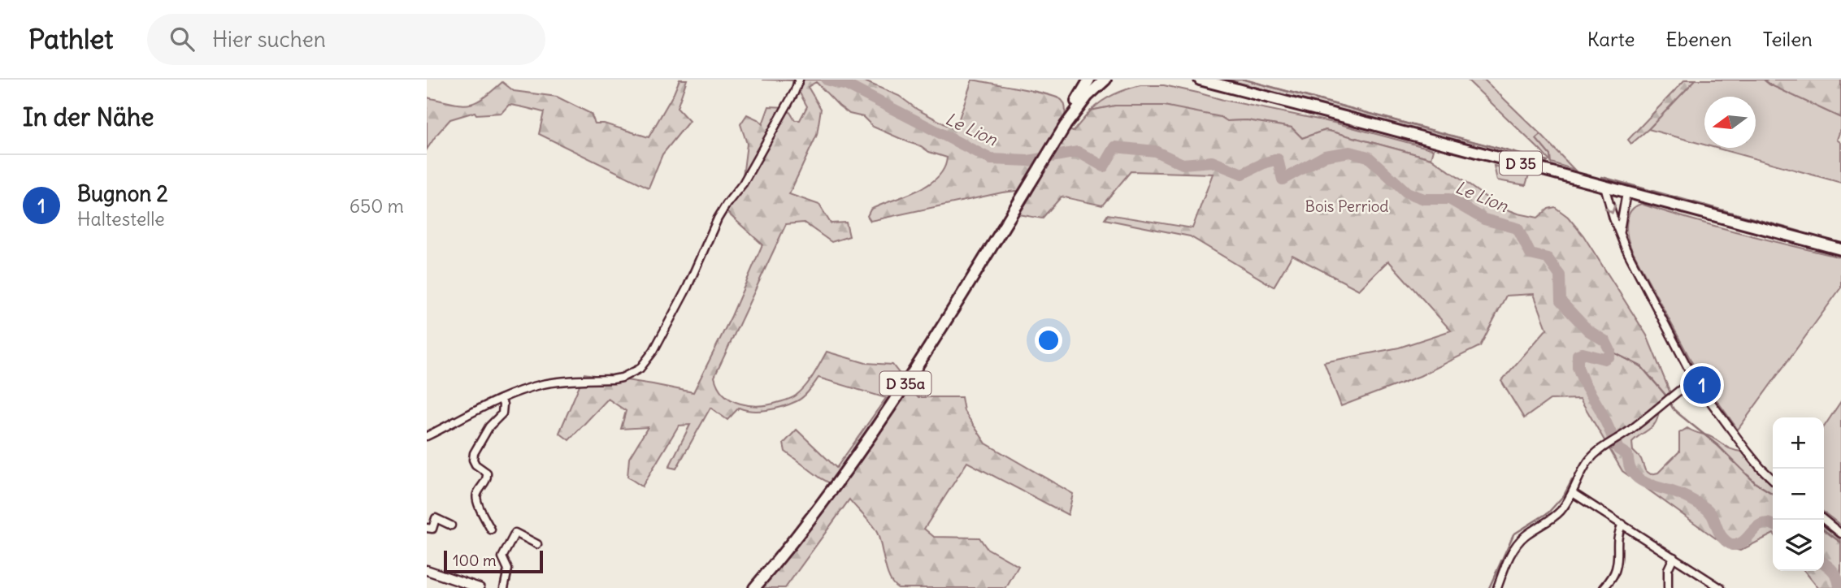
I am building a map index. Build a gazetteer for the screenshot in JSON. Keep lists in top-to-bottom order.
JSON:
{
  "streets": {
    "main road": ["D 35", "D 35a"]
  },
  "water": ["Le Lion"],
  "parks": ["Bois Perriod"],
  "scale_bar": "100 m",
  "north": "left",
  "page": {
    "header": "Pathlet",
    "search": "Hier suchen",
    "nav": ["Karte", "Ebenen", "Teilen"],
    "heading": "In der Nähe",
    "list": [
      {
        "mark": "1",
        "name": "Bugnon 2",
        "note": "Haltestelle",
        "value": "650 m"
      }
    ],
    "pins": "1",
    "map_buttons": ["+", "−"],
    "scale": "100 m"
  }
}
